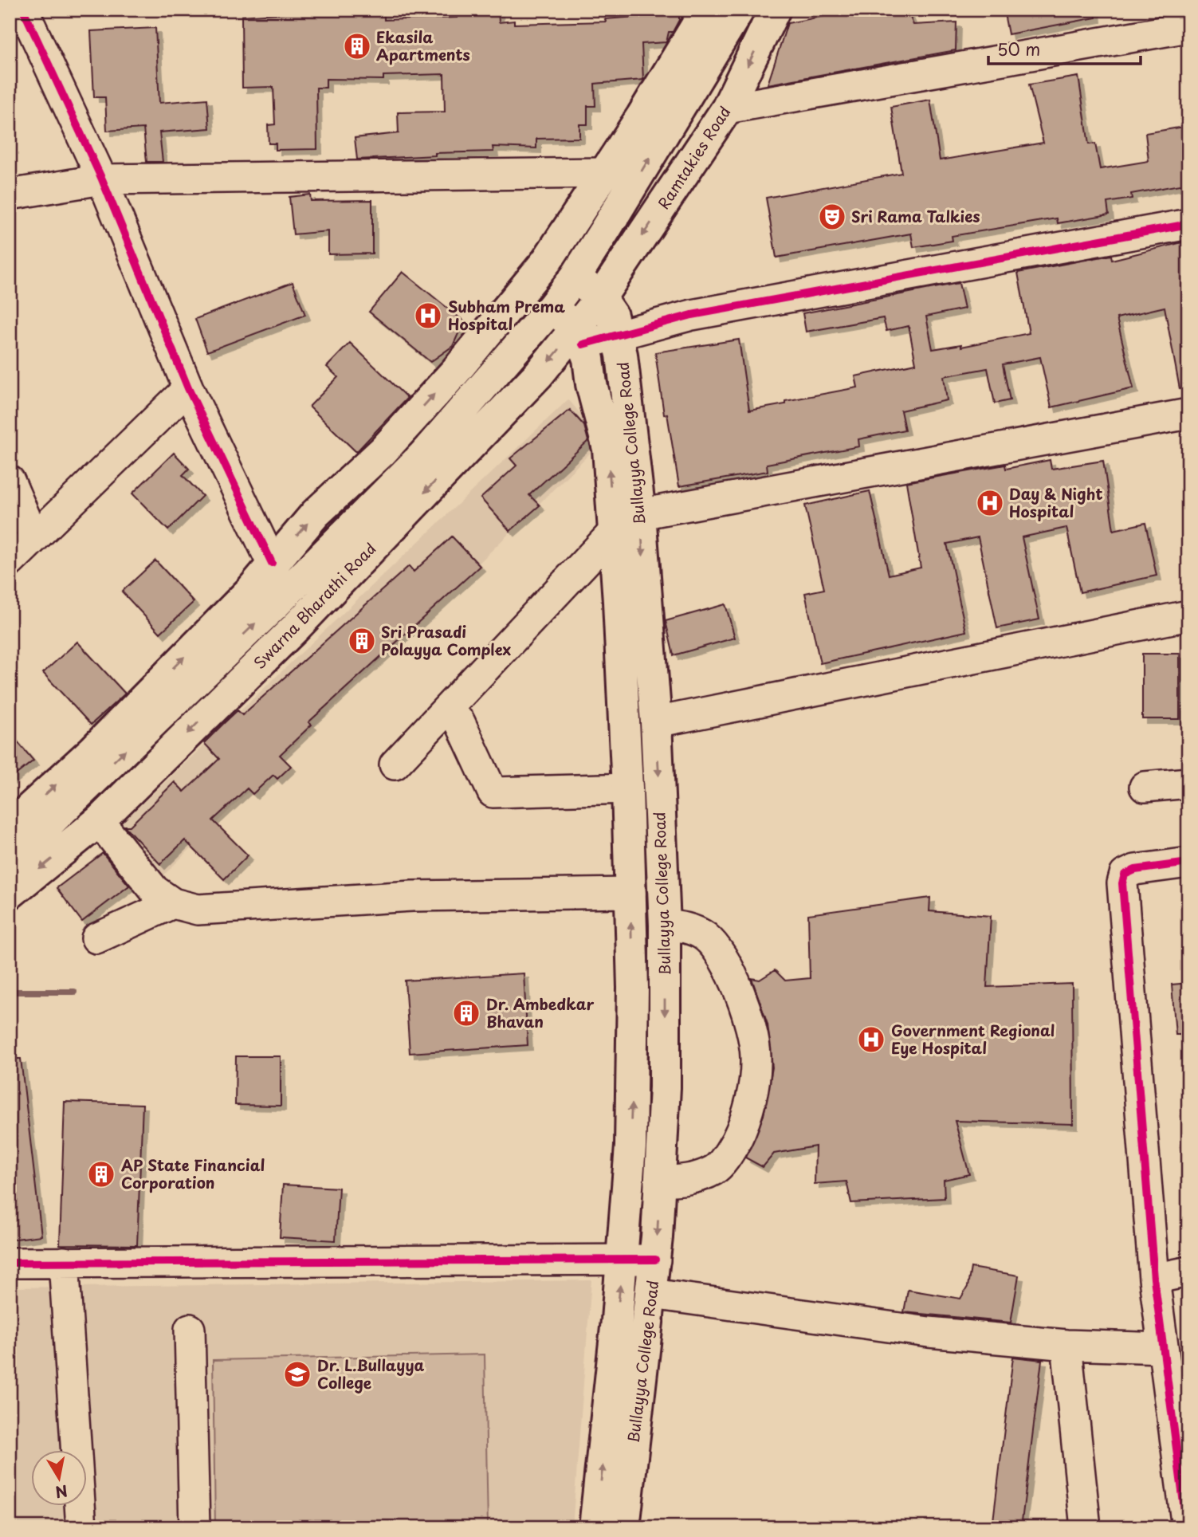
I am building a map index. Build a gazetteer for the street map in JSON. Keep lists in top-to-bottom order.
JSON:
{
  "streets": {
    "main road": ["Ramtakies Road", "Bullayya College Road", "Swarna Bharathi Road"]
  },
  "crossings": [
    ["Ramtakies Road", "Bullayya College Road"],
    ["Ramtakies Road", "Swarna Bharathi Road"],
    ["Bullayya College Road", "Swarna Bharathi Road"]
  ],
  "places": {
    "building": [
      "Ekasila Apartments",
      "Sri Prasadi Polayya Complex",
      "Dr. Ambedkar Bhavan",
      "AP State Financial Corporation"
    ],
    "theatre": ["Sri Rama Talkies"],
    "hospital": ["Subham Prema Hospital", "Day & Night Hospital", "Government Regional Eye Hospital"],
    "school or university": ["Dr. L.Bullayya College"]
  },
  "scale_bar": "50 m",
  "north": "bottom"
}
